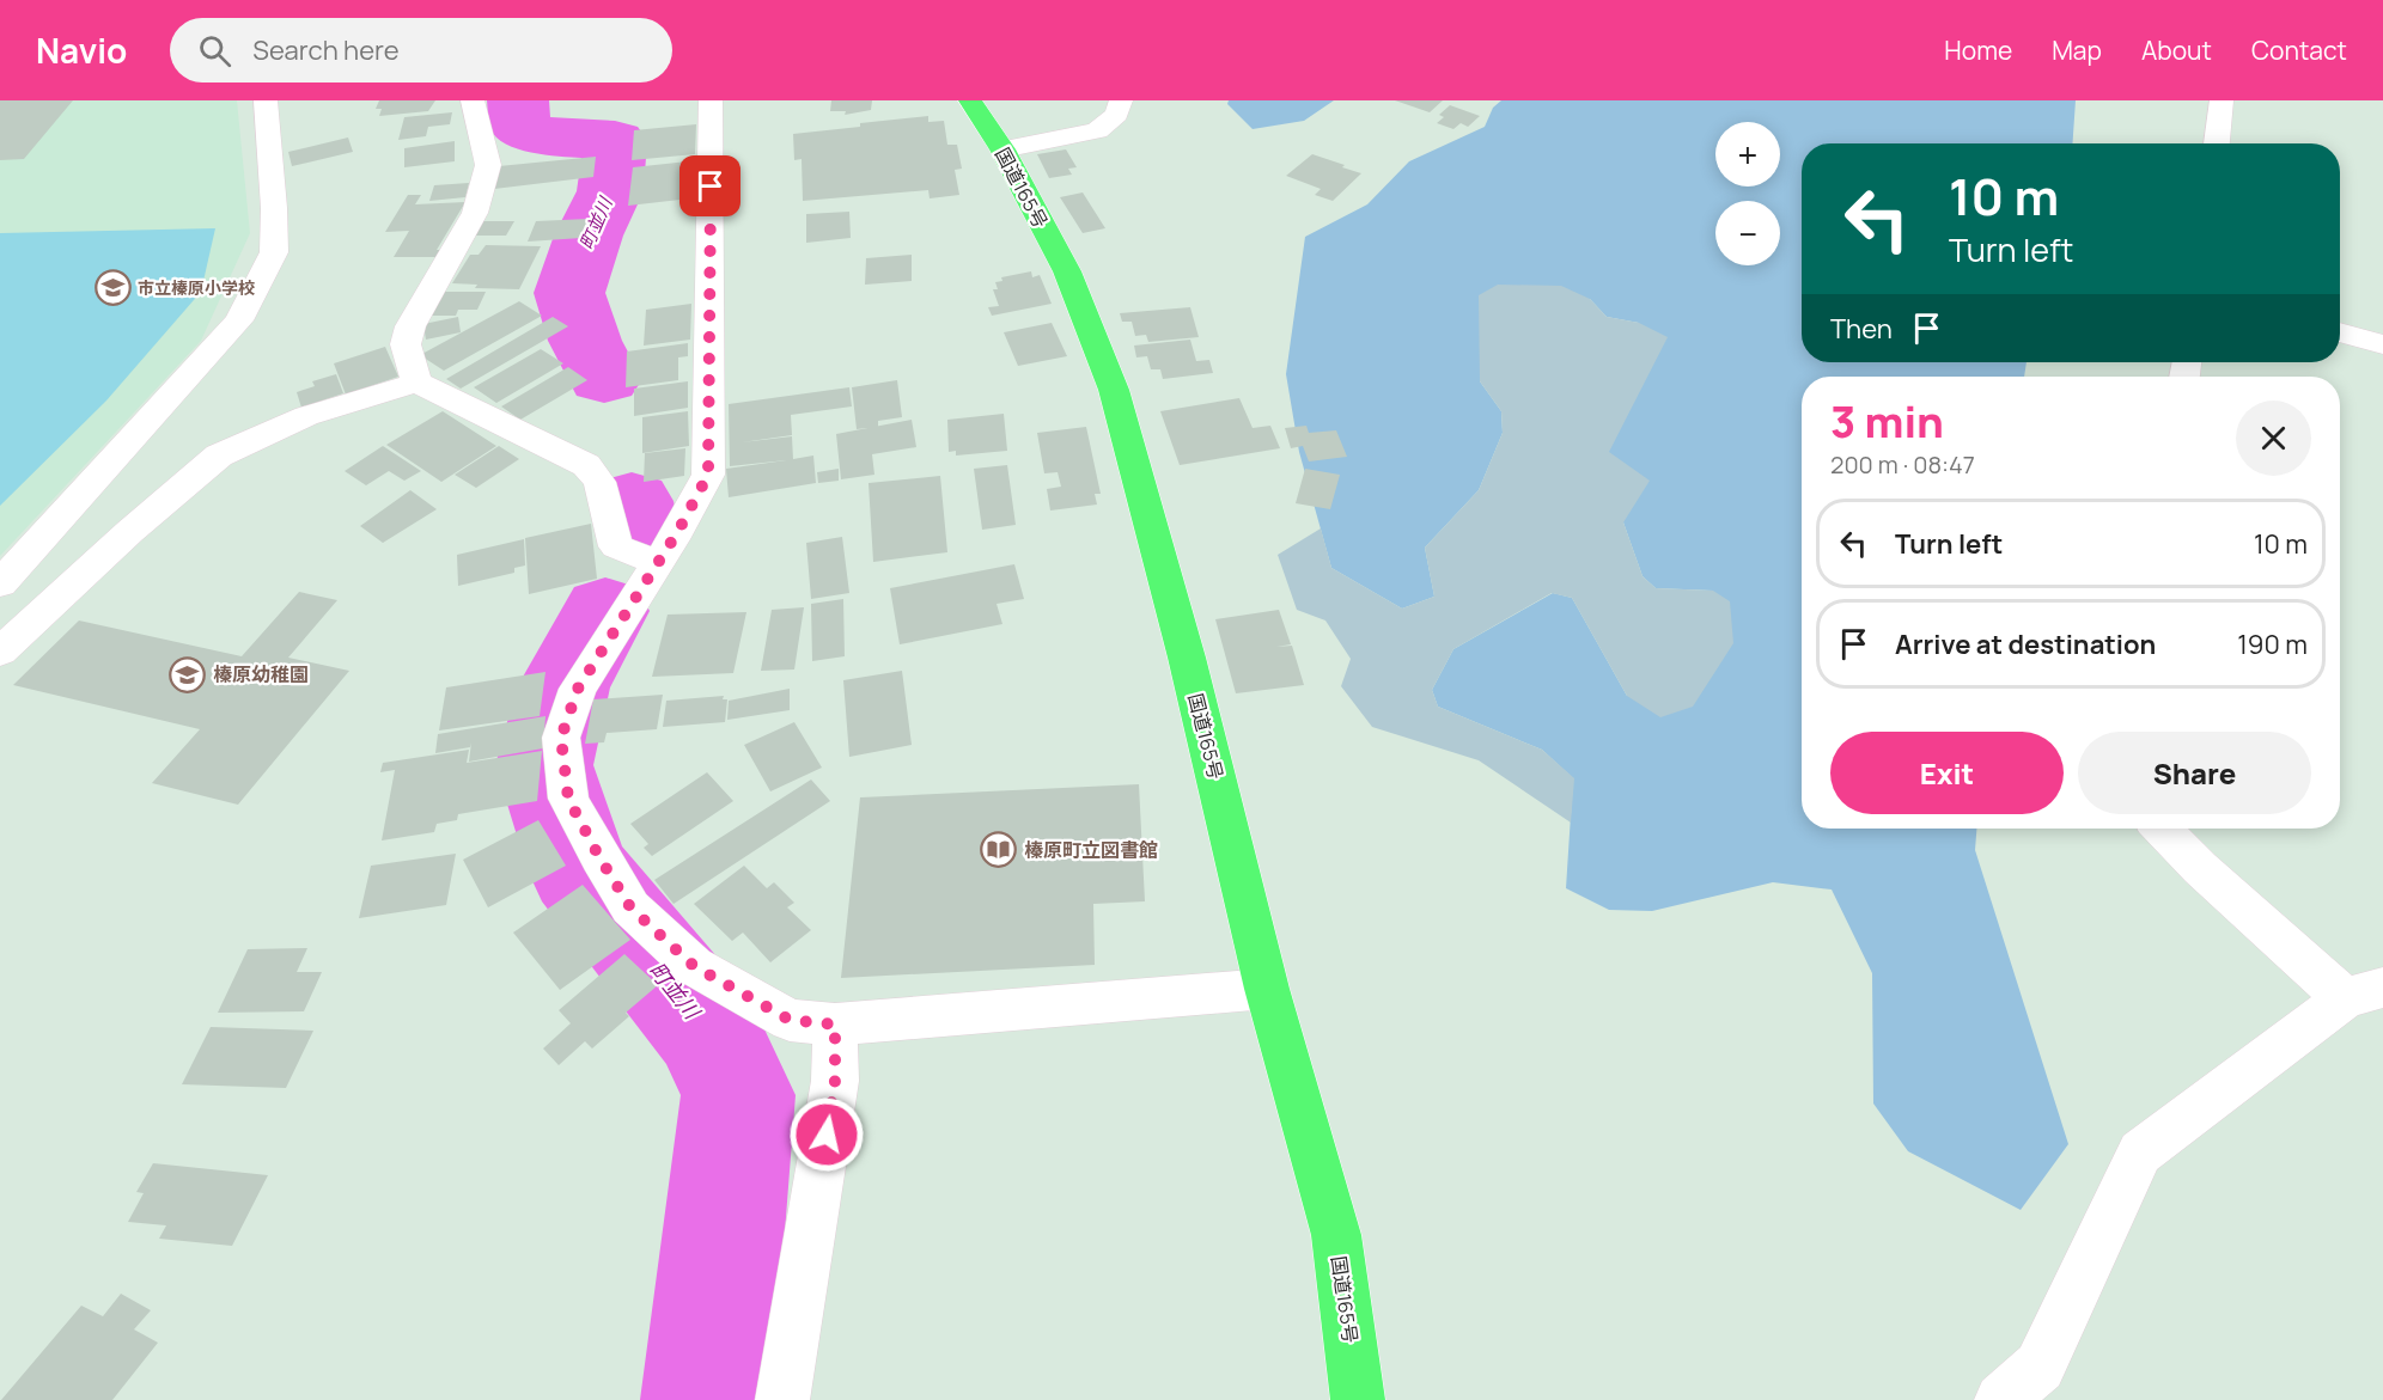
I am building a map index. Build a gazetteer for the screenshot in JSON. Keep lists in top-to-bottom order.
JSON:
{
  "streets": {
    "highway": ["国道165号"]
  },
  "water": ["町並川"],
  "places": {
    "school or university": ["市立榛原小学校", "榛原幼稚園"],
    "library": ["榛原町立図書館"]
  },
  "page": {
    "header": "Navio",
    "search": "Search here",
    "nav": [
      "Home",
      "Map",
      "About",
      "Contact"
    ],
    "map_buttons": ["+", "−"],
    "turn": ["10 m", "Turn left"],
    "then": "Then",
    "heading": ["3 min", "200 m · 08:47"],
    "list": [
      {
        "name": "Turn left",
        "value": "10 m"
      },
      {
        "name": "Arrive at destination",
        "value": "190 m"
      }
    ],
    "buttons": ["Exit", "Share"]
  }
}
